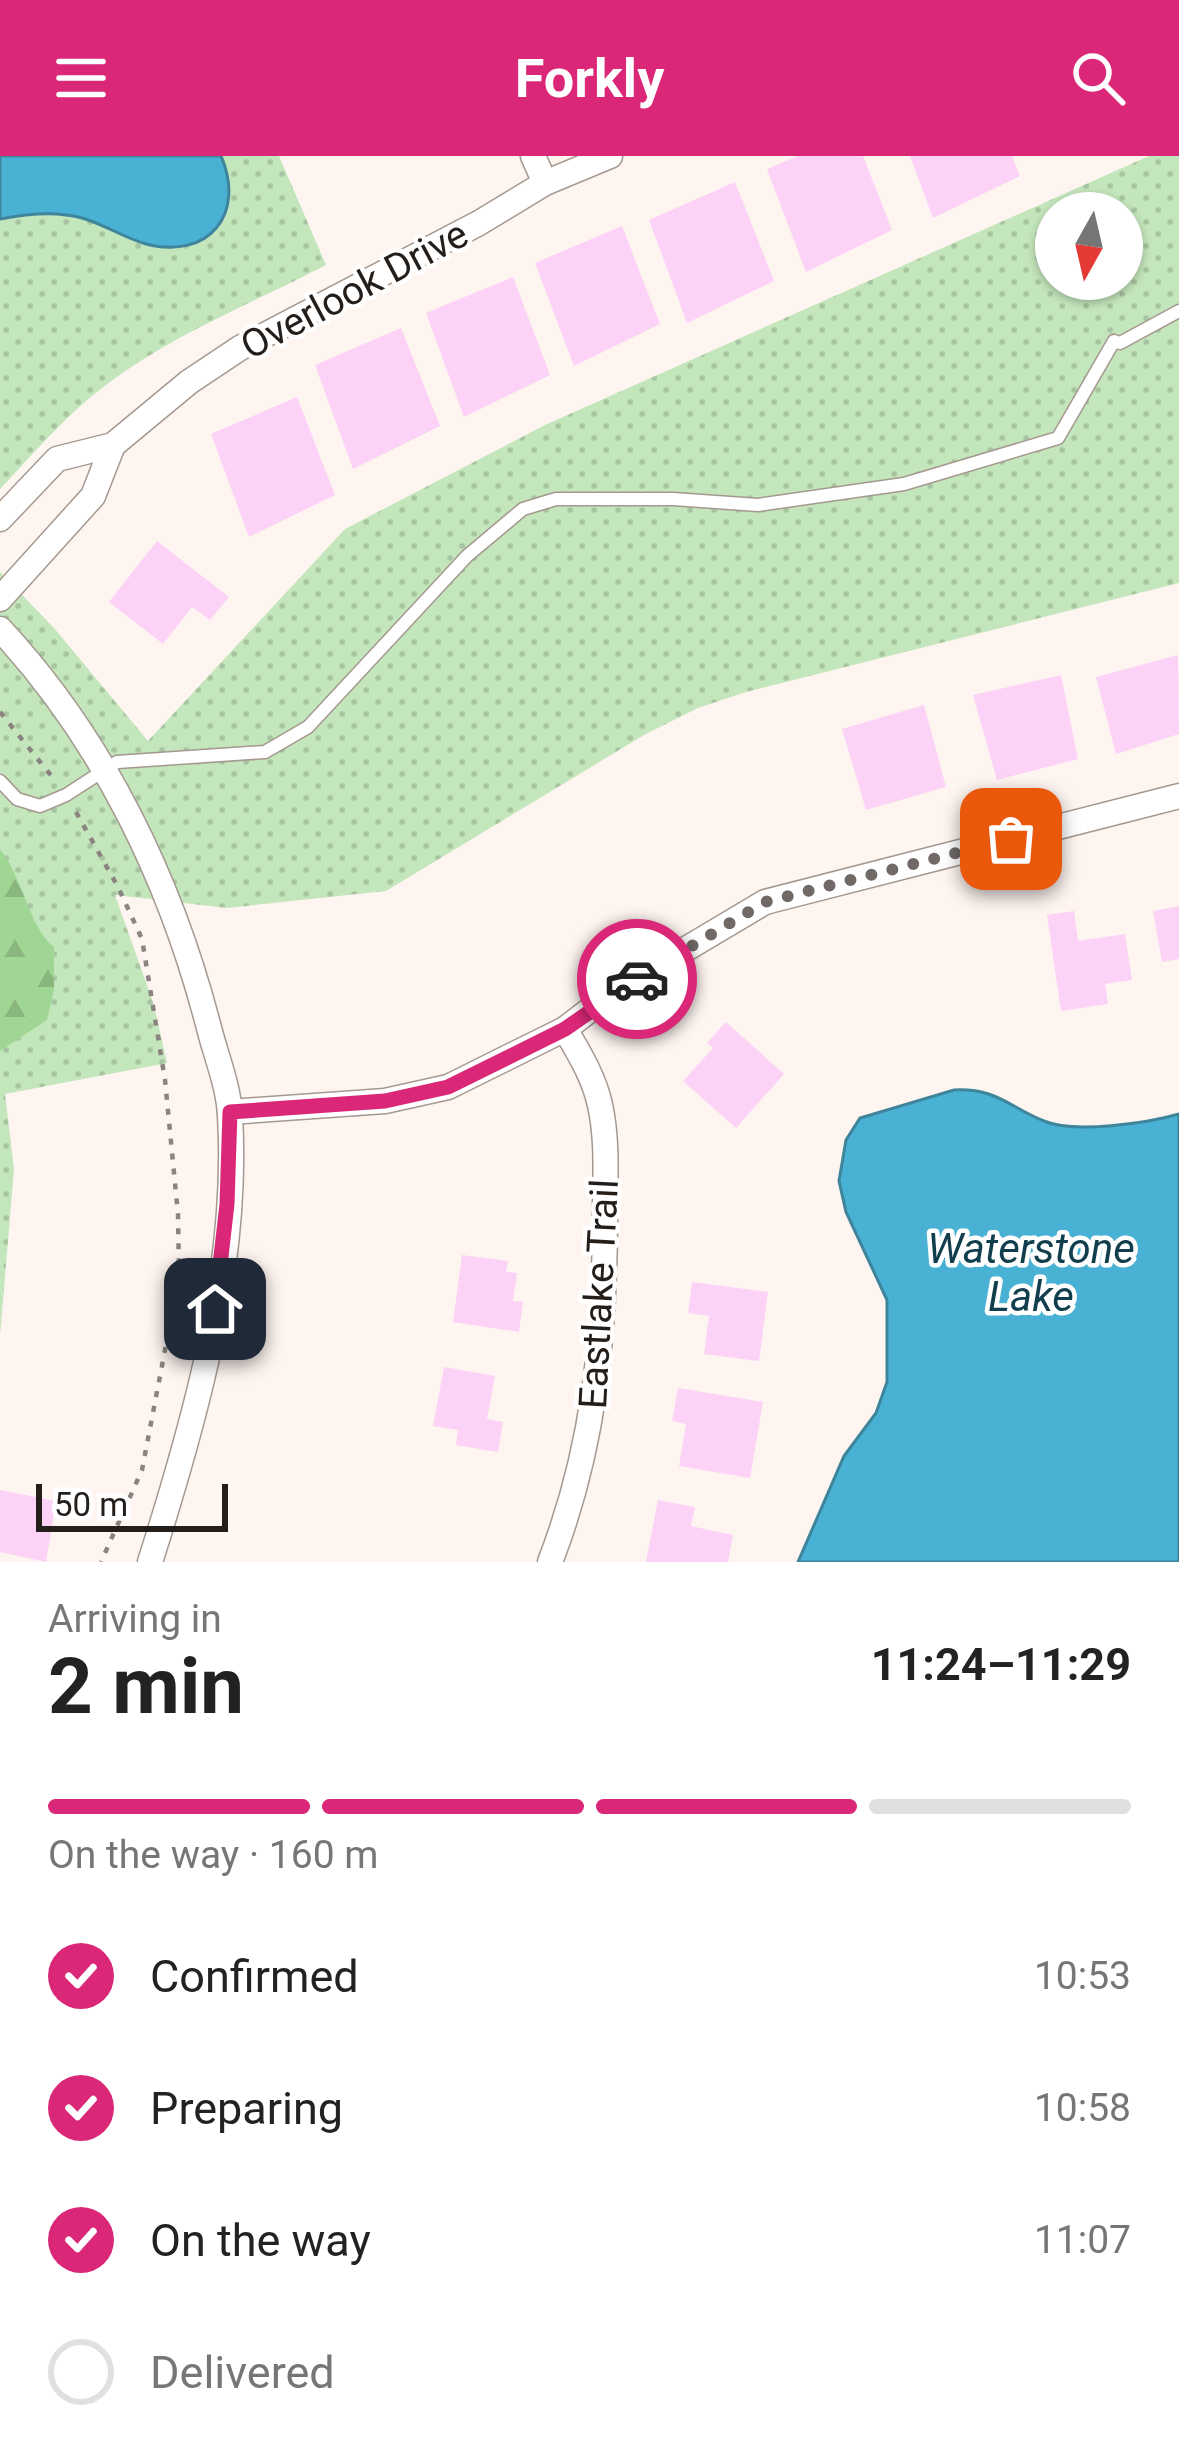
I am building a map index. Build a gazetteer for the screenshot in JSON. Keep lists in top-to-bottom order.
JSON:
{
  "streets": {
    "street": ["Overlook Drive", "Eastlake Trail"]
  },
  "water": ["Waterstone Lake"],
  "scale_bar": "50 m",
  "north": "bottom",
  "page": {
    "header": "Forkly",
    "scale": "50 m",
    "heading": ["2 min", "Arriving in", "11:24–11:29"],
    "bar": "On the way · 160 m",
    "list": [
      ["Confirmed", "10:53"],
      ["Preparing", "10:58"],
      ["On the way", "11:07"],
      "Delivered"
    ]
  }
}
